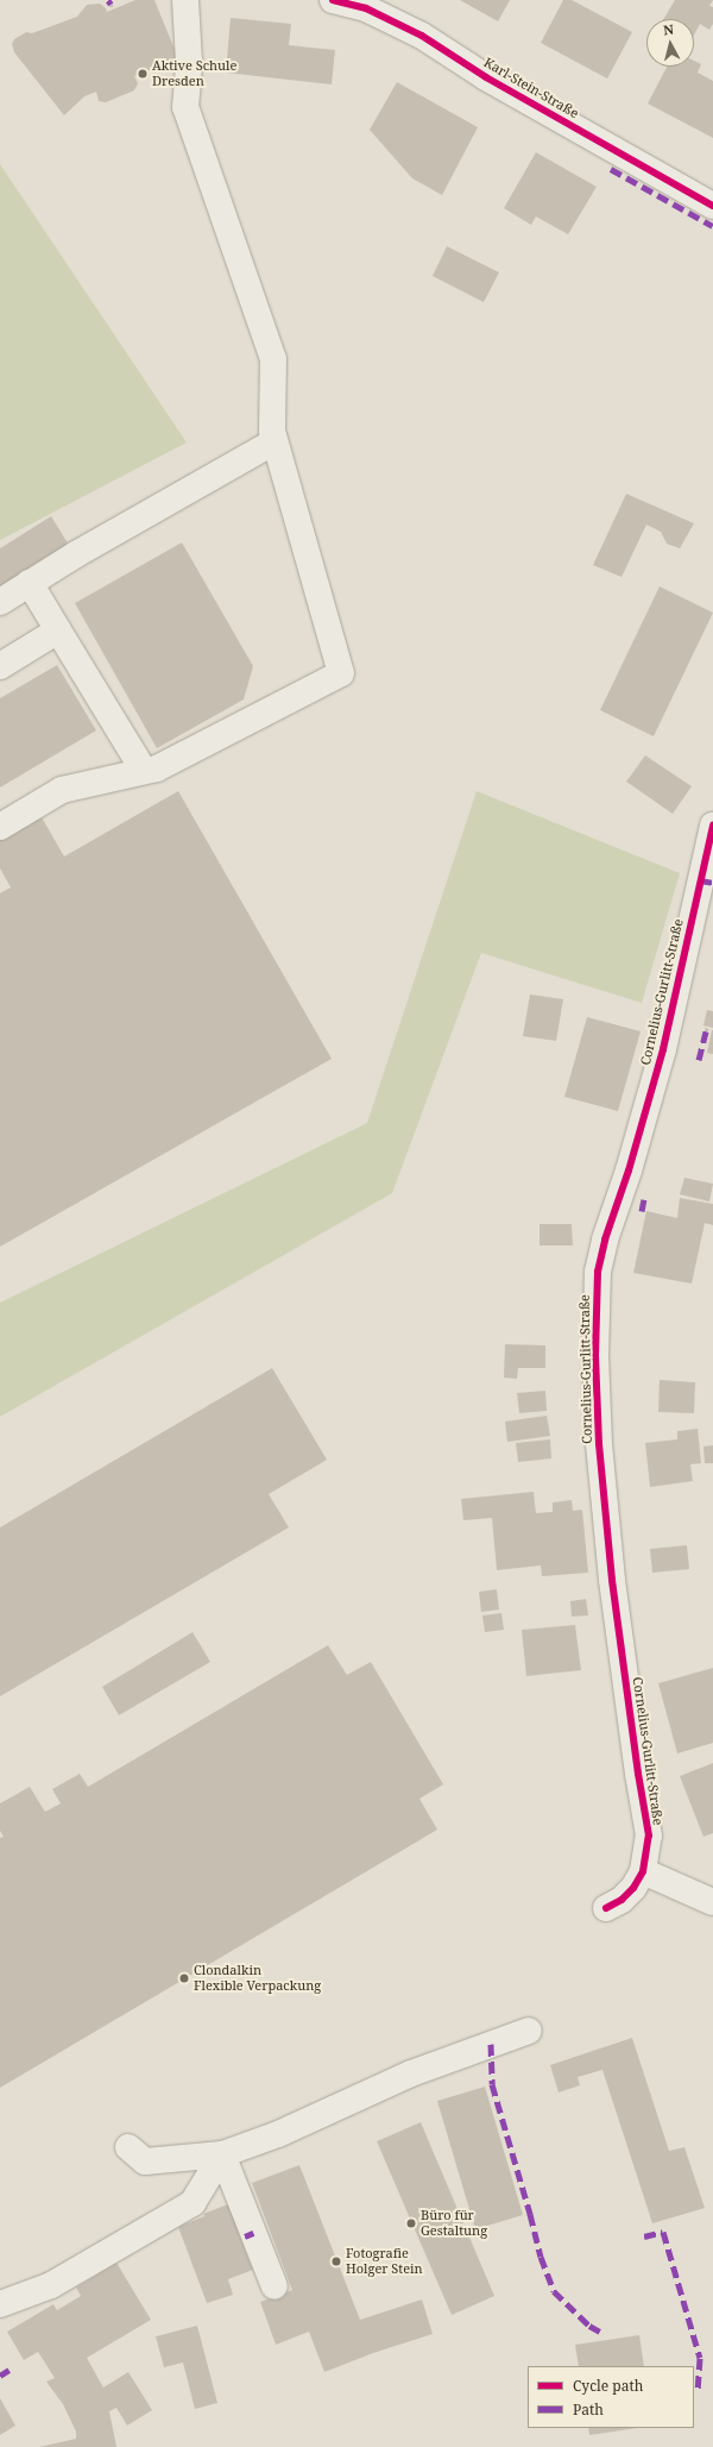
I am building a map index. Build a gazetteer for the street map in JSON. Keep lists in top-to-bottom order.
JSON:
{
  "streets": {
    "street": ["Karl-Stein-Straße", "Cornelius-Gurlitt-Straße"]
  },
  "places": [
    "Aktive Schule Dresden",
    "Clondalkin Flexible Verpackung",
    "Büro für Gestaltung",
    "Fotografie Holger Stein"
  ],
  "legend": ["Cycle path", "Path"],
  "north": "top"
}
